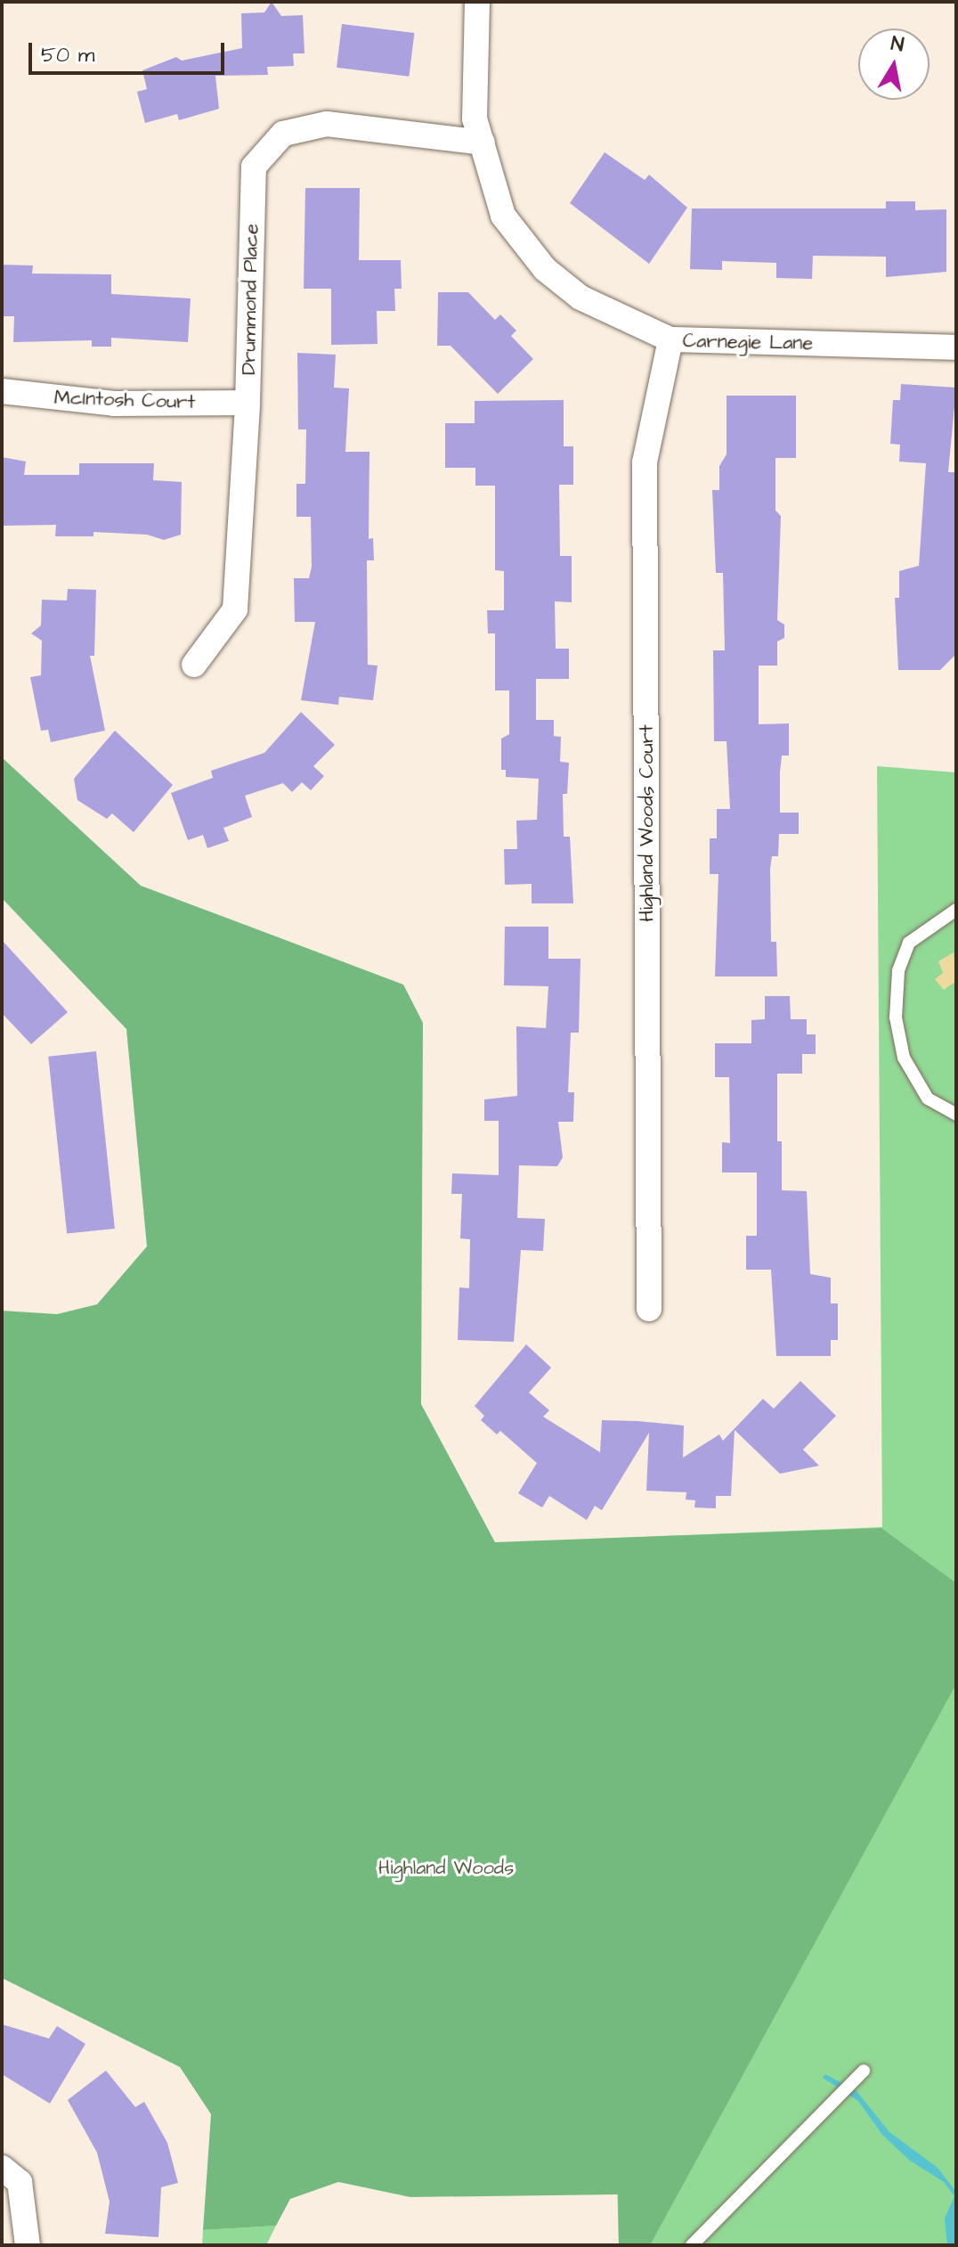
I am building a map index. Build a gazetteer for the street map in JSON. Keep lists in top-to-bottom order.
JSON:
{
  "streets": {
    "street": [
      "Drummond Place",
      "Carnegie Lane",
      "McIntosh Court",
      "Highland Woods Court"
    ]
  },
  "crossings": [
    ["Drummond Place", "Carnegie Lane"],
    ["Drummond Place", "McIntosh Court"],
    ["Carnegie Lane", "Highland Woods Court"]
  ],
  "parks": ["Highland Woods"],
  "scale_bar": "50 m",
  "north": "top"
}
